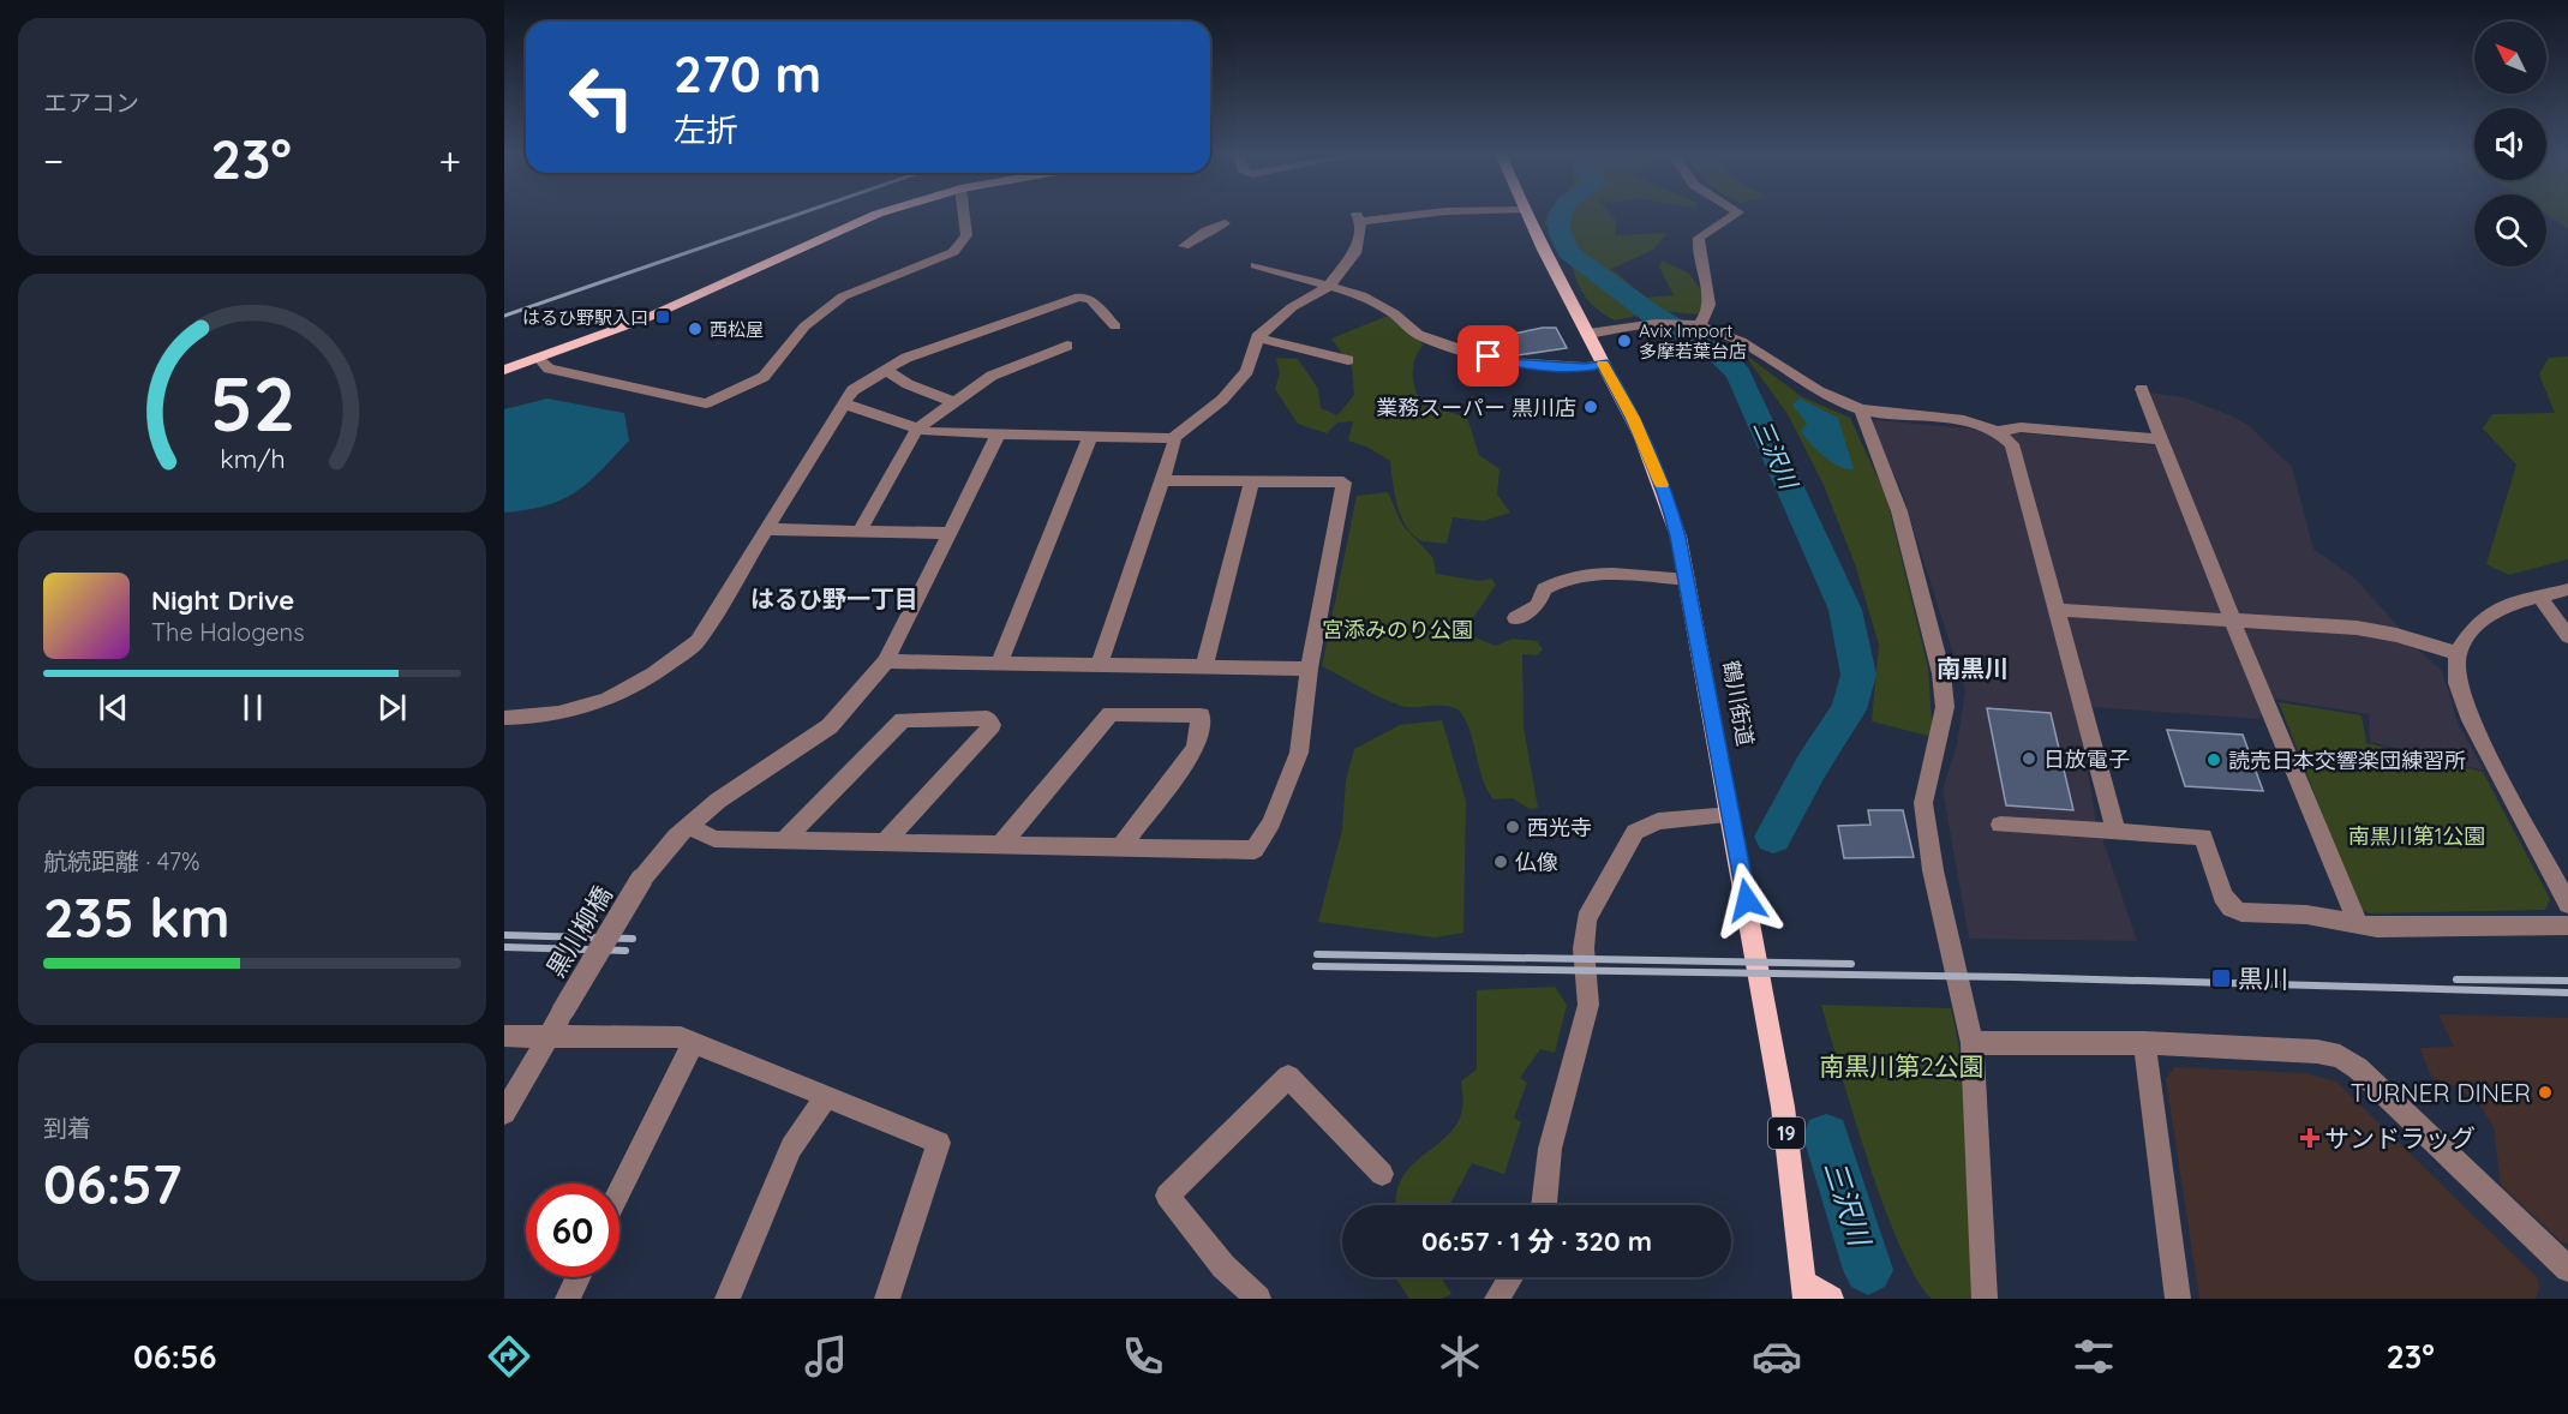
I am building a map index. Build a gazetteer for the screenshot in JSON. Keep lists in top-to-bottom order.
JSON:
{
  "streets": {
    "main road": ["鶴川街道", "19"],
    "street": ["黒川柳橋"]
  },
  "districts": ["はるひ野一丁目", "南黒川"],
  "water": ["三沢川"],
  "parks": ["宮添みのり公園", "南黒川第1公園", "南黒川第2公園"],
  "places": {
    "transit": ["はるひ野駅入口", "黒川"],
    "other": [
      "西松屋",
      "Avix Import 多摩若葉台店",
      "業務スーパー 黒川店",
      "日放電子",
      "読売日本交響楽団練習所",
      "西光寺",
      "仏像",
      "TURNER DINER"
    ],
    "health": ["サンドラッグ"]
  },
  "north": "top left",
  "page": {
    "tile": [
      "エアコン",
      ["航続距離 · 47%", "235 km"],
      ["到着", "06:57"]
    ],
    "turn": ["270 m", "左折"],
    "heat": ["−", "23°", "+"],
    "song": ["Night Drive", "The Halogens"],
    "limit": "60",
    "trip": "06:57 · 1 分 · 320 m",
    "tabs": ["06:56", "23°"],
    "gauge": ["52", "km/h"]
  }
}
